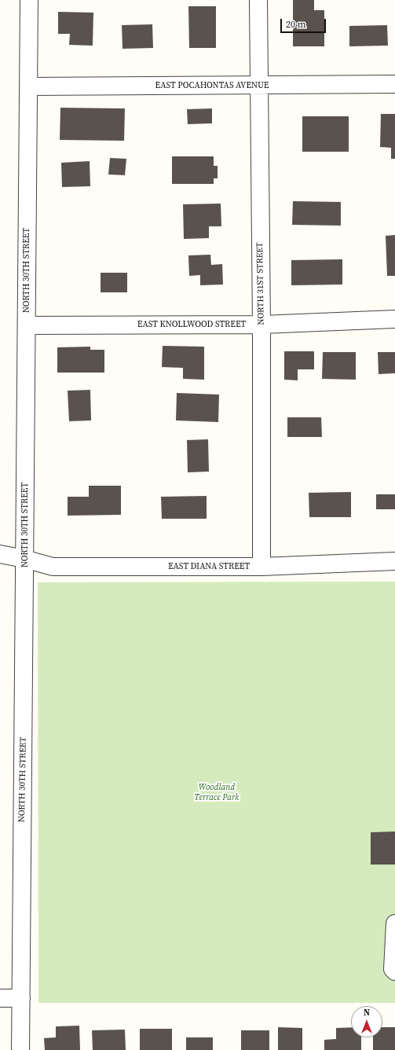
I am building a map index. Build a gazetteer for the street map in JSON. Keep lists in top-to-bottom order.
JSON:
{
  "streets": {
    "street": [
      "EAST POCAHONTAS AVENUE",
      "NORTH 30TH STREET",
      "NORTH 31ST STREET",
      "EAST KNOLLWOOD STREET",
      "EAST DIANA STREET"
    ]
  },
  "crossings": [
    ["EAST POCAHONTAS AVENUE", "NORTH 30TH STREET"],
    ["EAST POCAHONTAS AVENUE", "NORTH 31ST STREET"],
    ["NORTH 30TH STREET", "EAST KNOLLWOOD STREET"],
    ["NORTH 30TH STREET", "EAST DIANA STREET"],
    ["NORTH 31ST STREET", "EAST KNOLLWOOD STREET"],
    ["NORTH 31ST STREET", "EAST DIANA STREET"]
  ],
  "parks": ["Woodland Terrace Park"],
  "scale_bar": "20 m",
  "north": "top"
}
